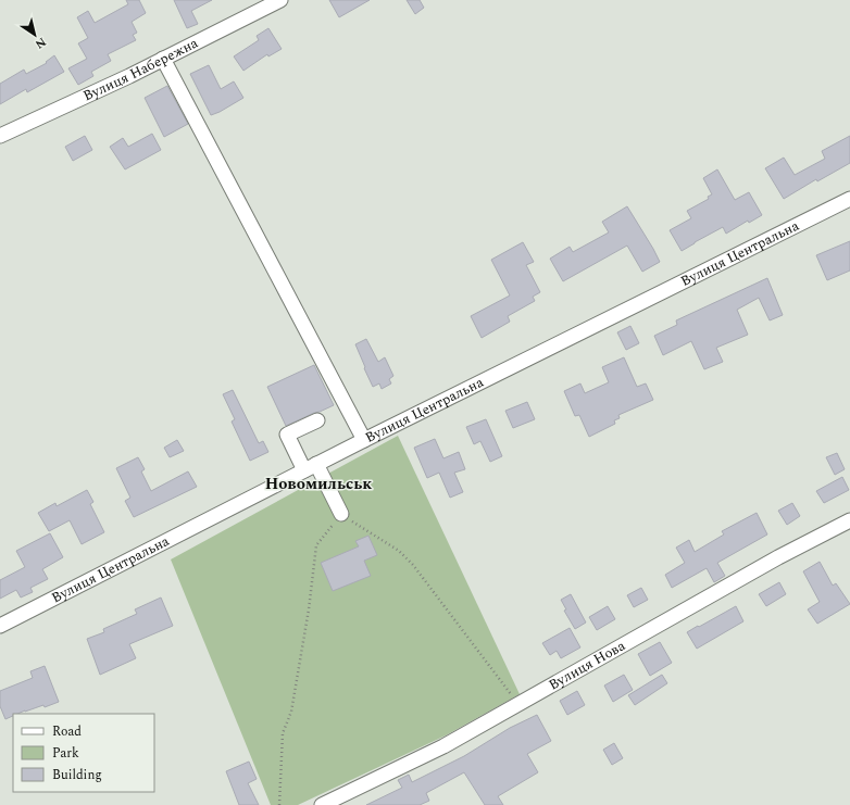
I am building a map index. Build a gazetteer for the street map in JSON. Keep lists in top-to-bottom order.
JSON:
{
  "streets": {
    "street": ["Вулиця Набережна", "Вулиця Центральна", "Вулиця Нова"]
  },
  "districts": ["Новомильськ"],
  "legend": ["Road", "Park", "Building"],
  "north": "bottom right"
}
